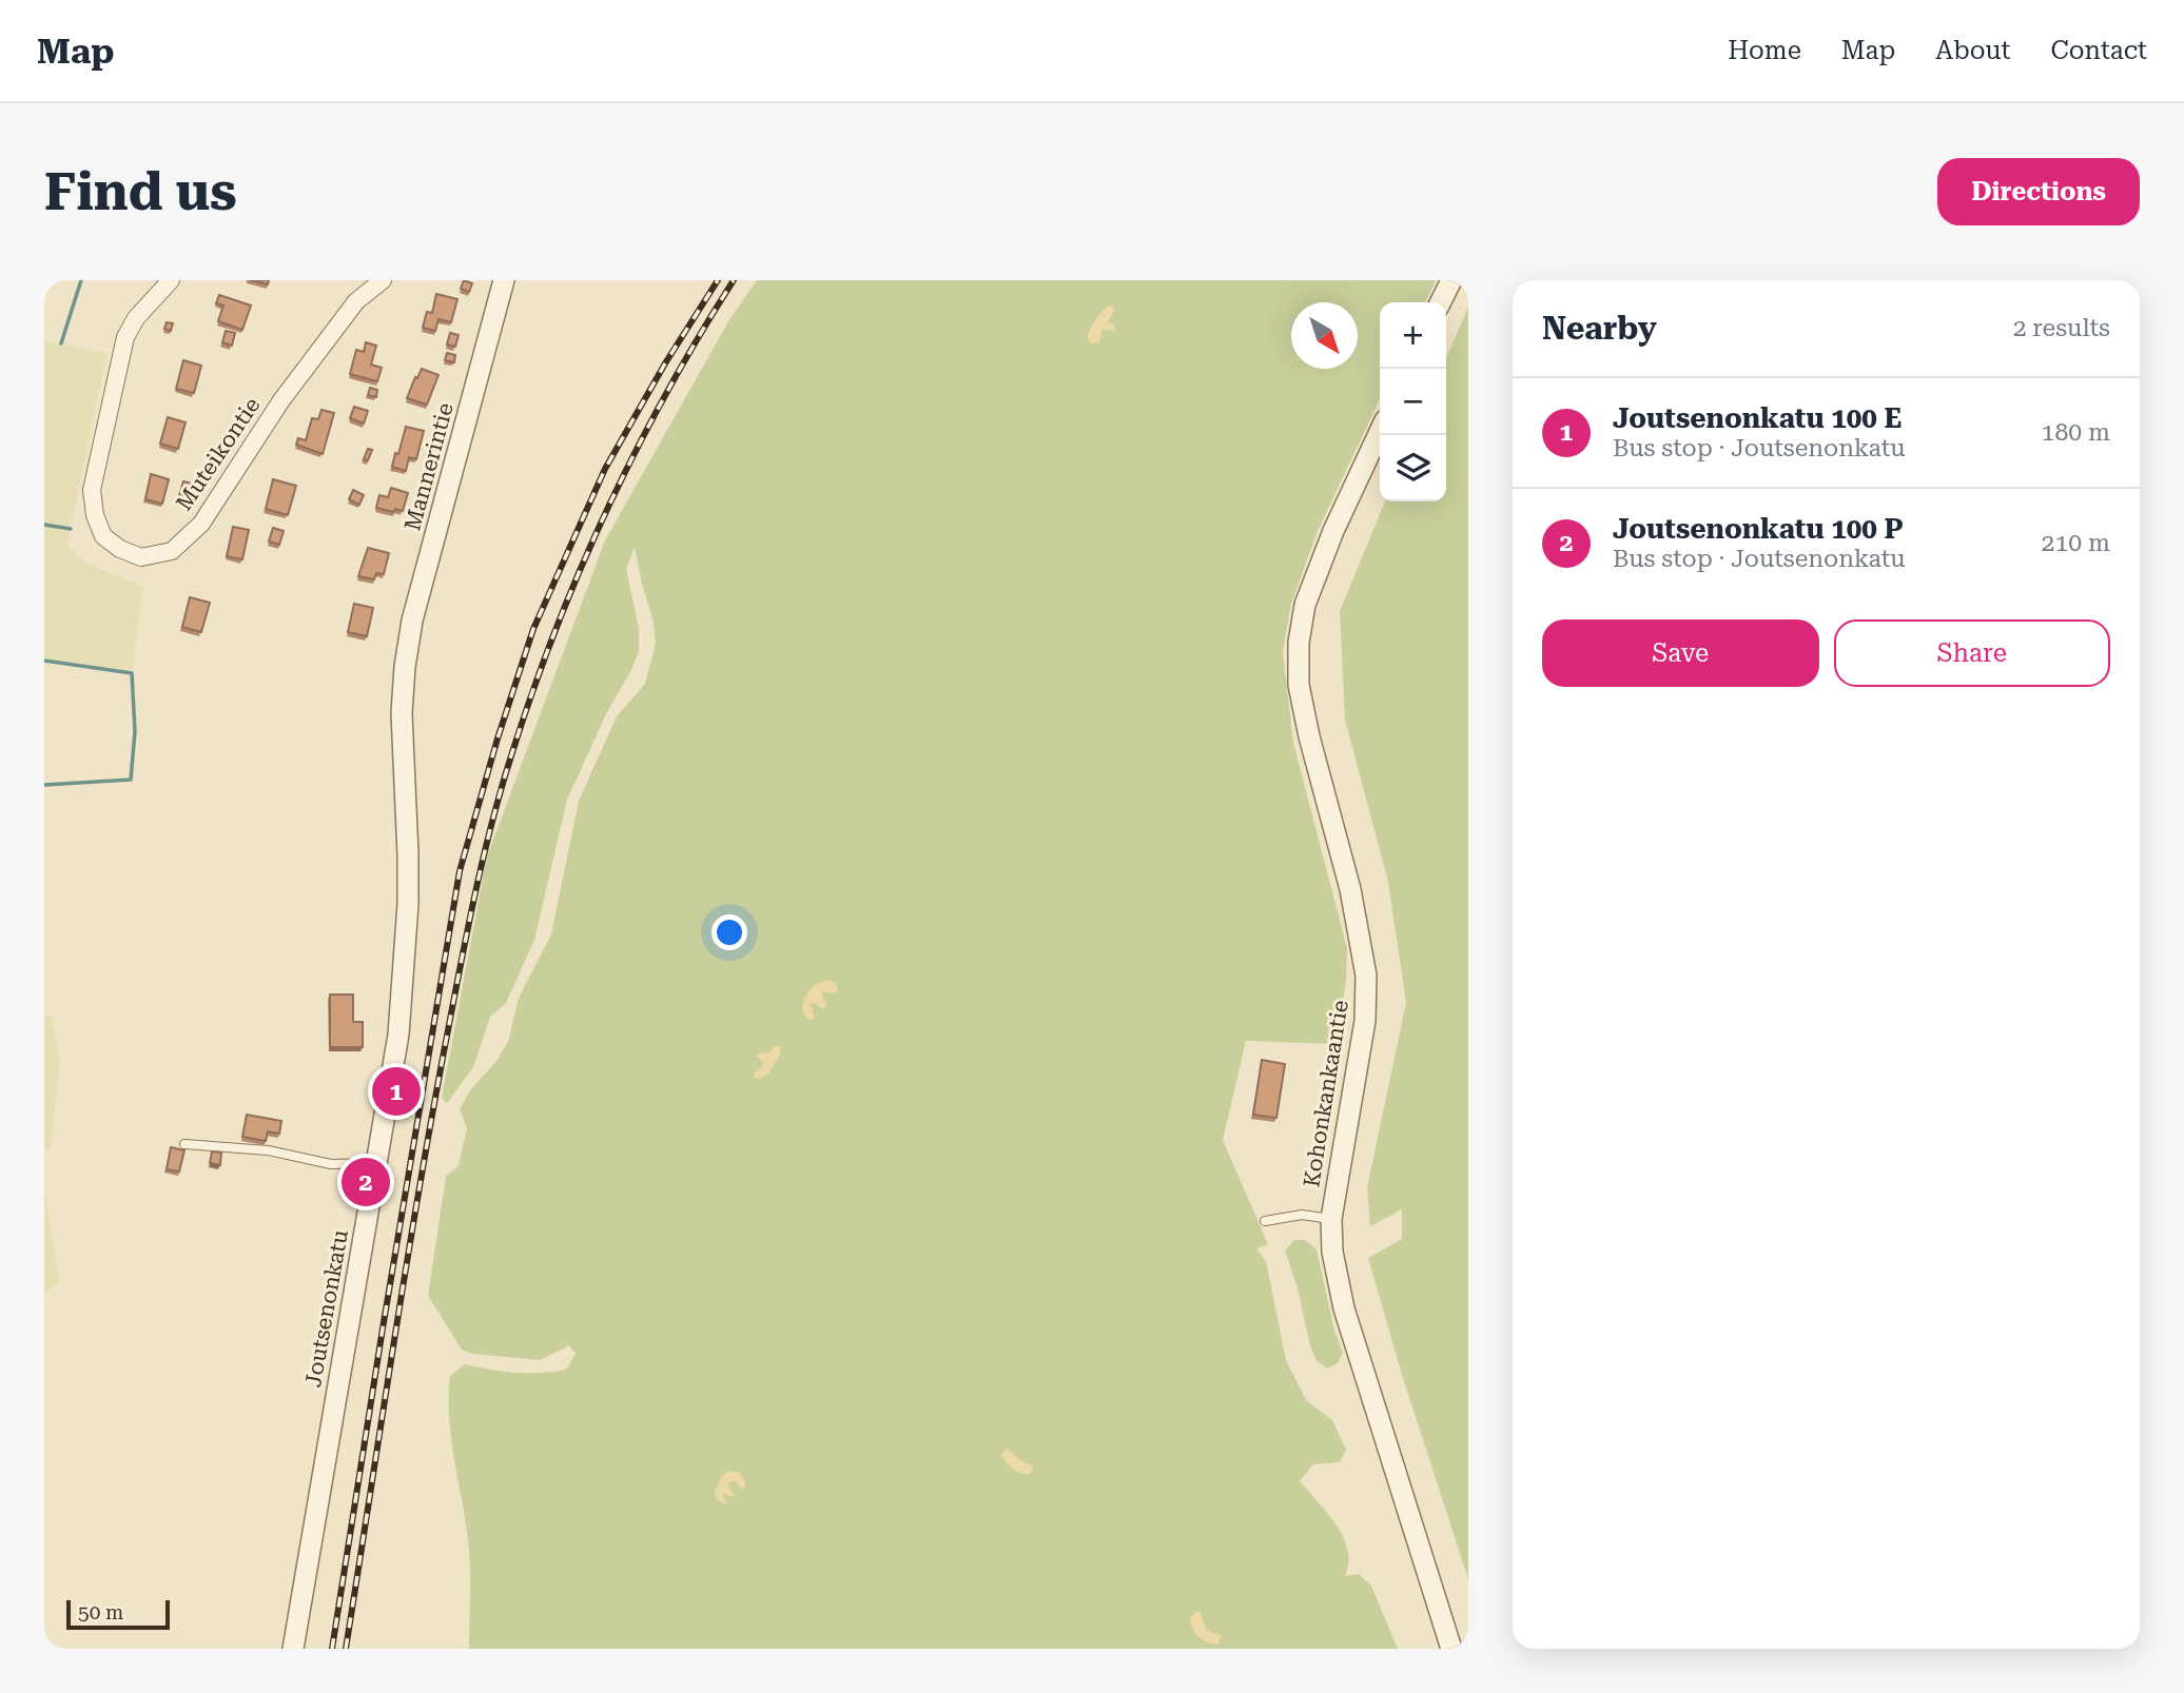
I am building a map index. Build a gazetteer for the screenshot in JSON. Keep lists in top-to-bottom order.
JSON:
{
  "streets": {
    "street": [
      "Muteikontie",
      "Mannerintie",
      "Kohonkankaantie",
      "Joutsenonkatu"
    ]
  },
  "crossings": [
    ["Mannerintie", "Joutsenonkatu"]
  ],
  "scale_bar": "50 m",
  "north": "bottom right",
  "page": {
    "header": "Map",
    "nav": [
      "Home",
      "Map",
      "About",
      "Contact"
    ],
    "buttons": [
      "Directions",
      ["Save", "Share"]
    ],
    "title": "Find us",
    "heading": ["Nearby", "2 results"],
    "map_buttons": ["+", "−"],
    "list": [
      {
        "mark": "1",
        "name": "Joutsenonkatu 100 E",
        "note": "Bus stop · Joutsenonkatu",
        "value": "180 m"
      },
      {
        "mark": "2",
        "name": "Joutsenonkatu 100 P",
        "note": "Bus stop · Joutsenonkatu",
        "value": "210 m"
      }
    ],
    "pins": ["1", "2"],
    "scale": "50 m"
  }
}
